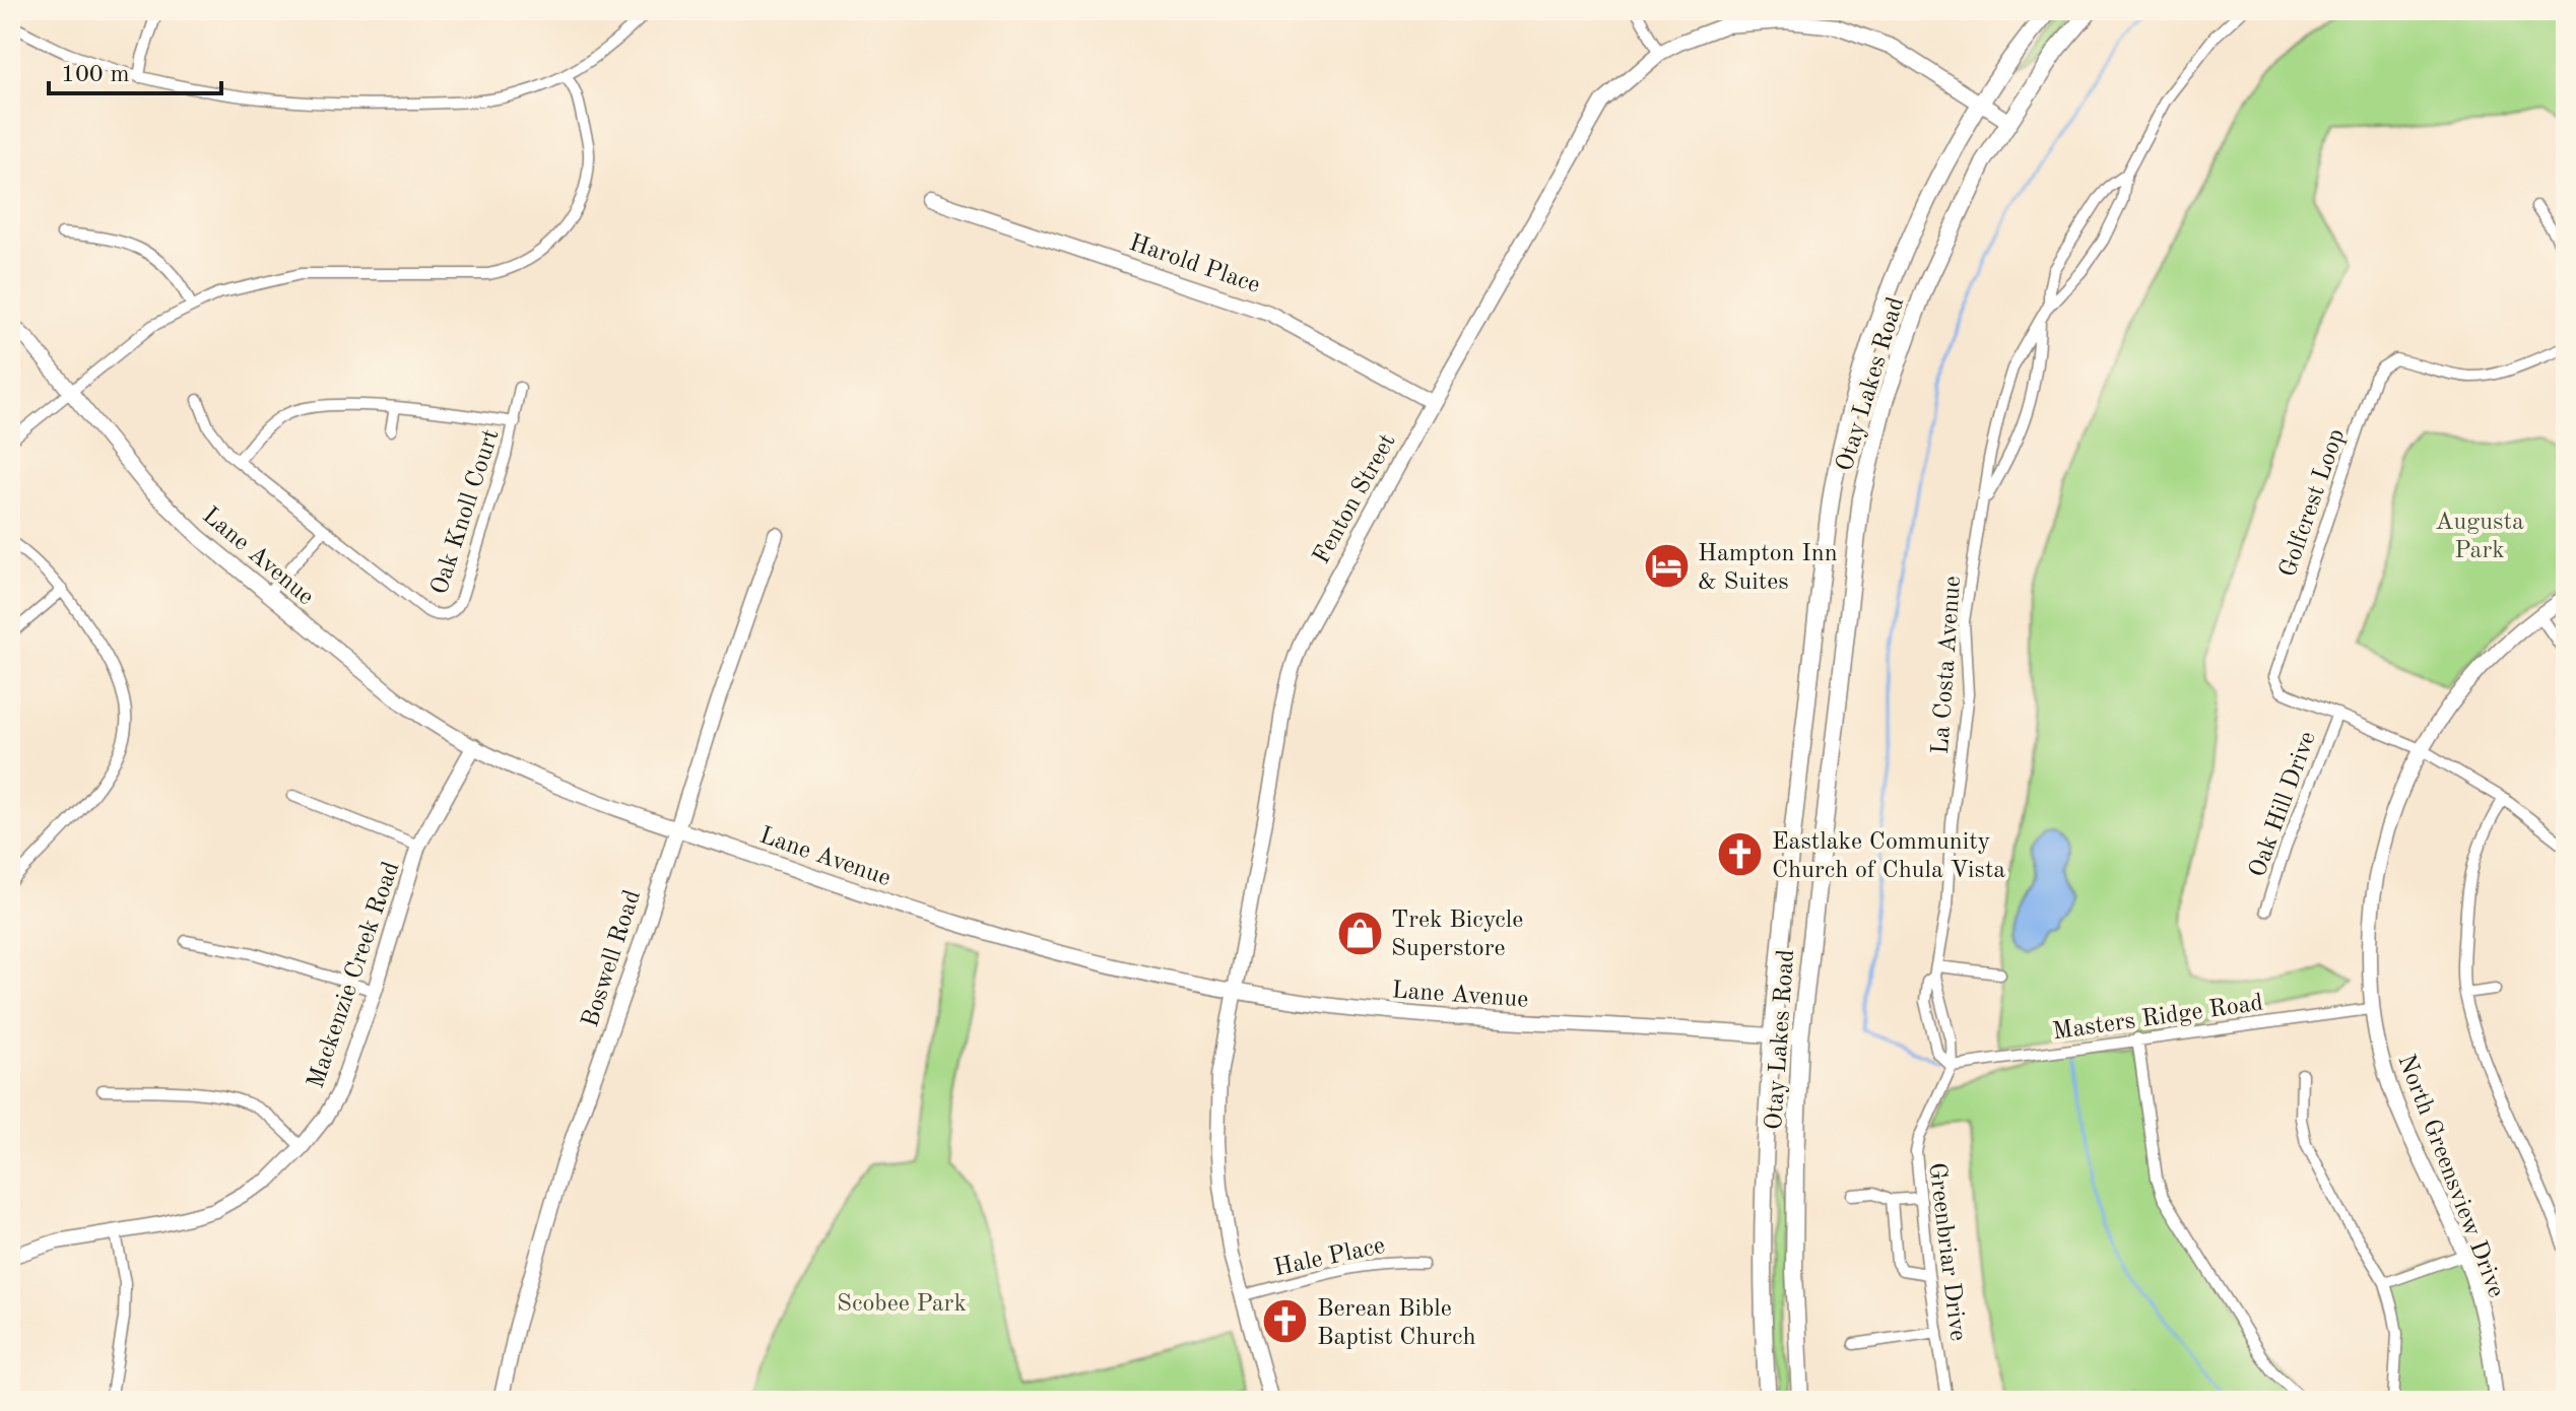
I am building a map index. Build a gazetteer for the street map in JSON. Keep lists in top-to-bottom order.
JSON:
{
  "streets": {
    "main road": ["Otay Lakes Road"],
    "street": [
      "Harold Place",
      "Fenton Street",
      "Golfcrest Loop",
      "Oak Knoll Court",
      "Lane Avenue",
      "La Costa Avenue",
      "Oak Hill Drive",
      "Boswell Road",
      "Mackenzie Creek Road",
      "Masters Ridge Road",
      "North Greensview Drive",
      "Greenbriar Drive",
      "Hale Place"
    ]
  },
  "crossings": [
    ["Harold Place", "Fenton Street"],
    ["Otay Lakes Road", "Fenton Street"],
    ["Otay Lakes Road", "Lane Avenue"],
    ["Fenton Street", "Lane Avenue"],
    ["Fenton Street", "Hale Place"],
    ["Golfcrest Loop", "Oak Hill Drive"],
    ["Golfcrest Loop", "North Greensview Drive"],
    ["Lane Avenue", "Boswell Road"],
    ["Lane Avenue", "Mackenzie Creek Road"],
    ["La Costa Avenue", "Masters Ridge Road"],
    ["La Costa Avenue", "Greenbriar Drive"],
    ["Masters Ridge Road", "North Greensview Drive"],
    ["Masters Ridge Road", "Greenbriar Drive"]
  ],
  "parks": ["Augusta Park", "Scobee Park"],
  "places": {
    "hotel": ["Hampton Inn & Suites"],
    "church": ["Eastlake Community Church of Chula Vista", "Berean Bible Baptist Church"],
    "shop": ["Trek Bicycle Superstore"]
  },
  "scale_bar": "100 m"
}
